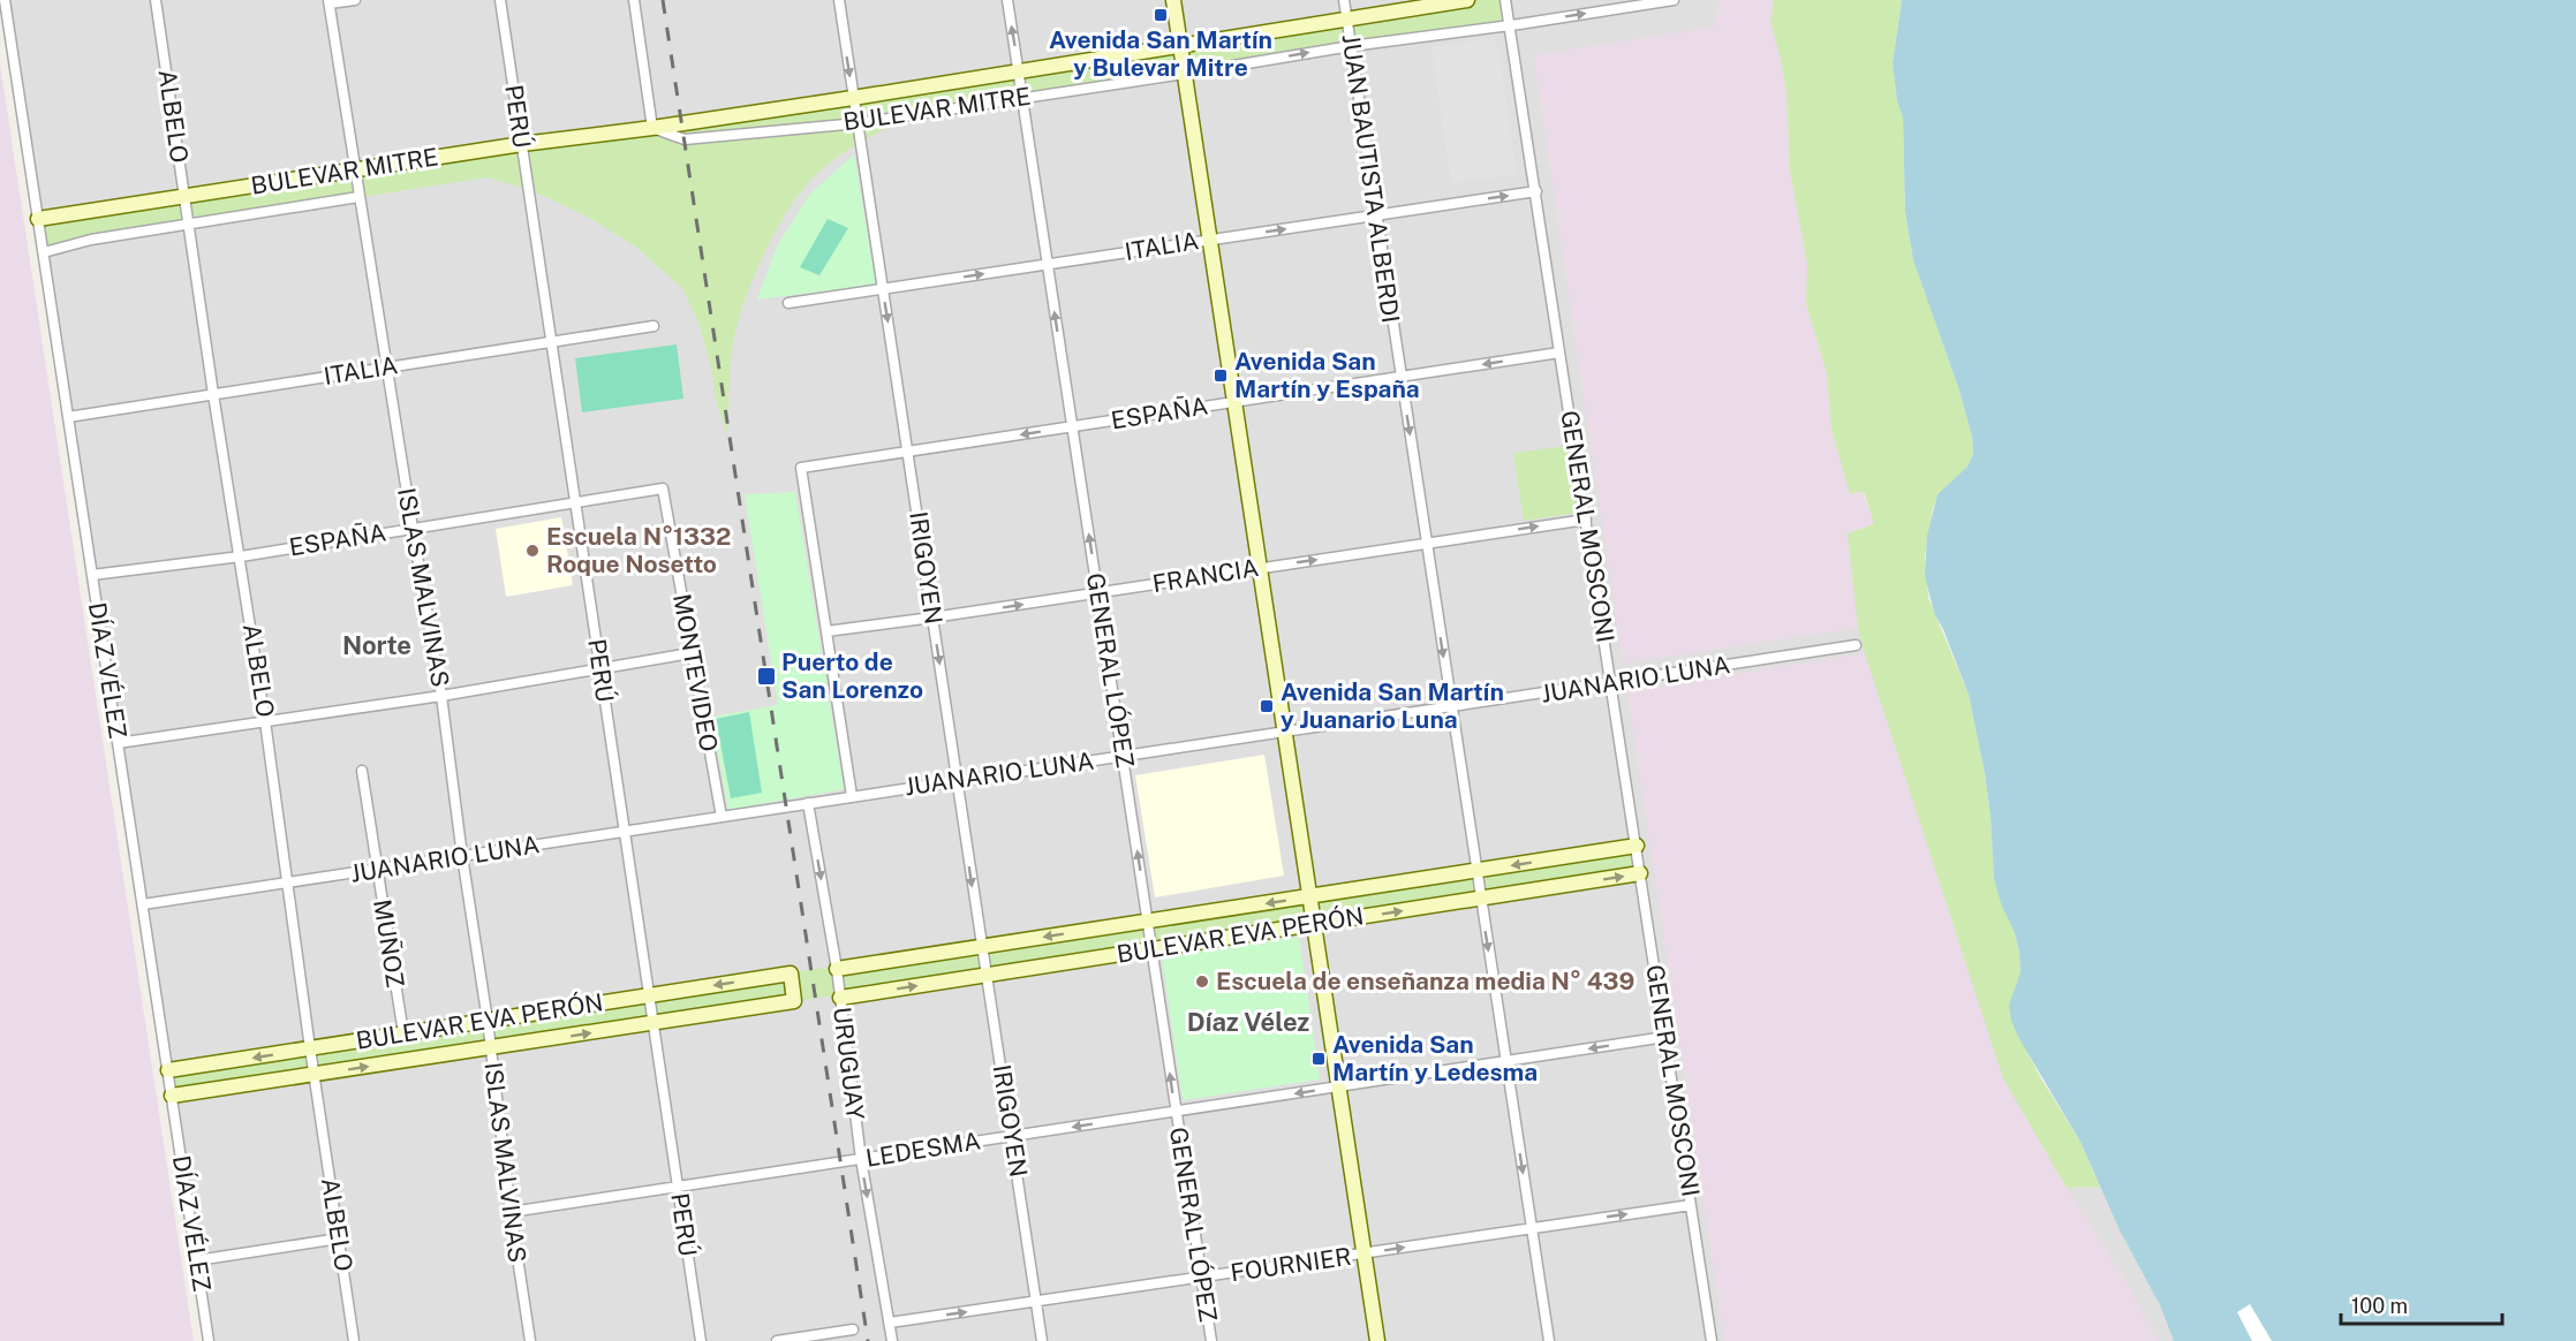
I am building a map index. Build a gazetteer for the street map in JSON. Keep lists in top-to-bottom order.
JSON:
{
  "streets": {
    "street": [
      "BULEVAR MITRE",
      "ALBELO",
      "PERÚ",
      "JUAN BAUTISTA ALBERDI",
      "ITALIA",
      "ESPAÑA",
      "GENERAL MOSCONI",
      "IRIGOYEN",
      "FRANCIA",
      "ISLAS MALVINAS",
      "DÍAZ VÉLEZ",
      "GENERAL LÓPEZ",
      "MONTEVIDEO",
      "JUANARIO LUNA",
      "BULEVAR EVA PERÓN",
      "MUÑOZ",
      "URUGUAY",
      "LEDESMA",
      "FOURNIER"
    ]
  },
  "crossings": [
    ["BULEVAR MITRE", "ALBELO"],
    ["BULEVAR MITRE", "PERÚ"],
    ["BULEVAR MITRE", "JUAN BAUTISTA ALBERDI"],
    ["BULEVAR MITRE", "GENERAL MOSCONI"],
    ["BULEVAR MITRE", "IRIGOYEN"],
    ["BULEVAR MITRE", "ISLAS MALVINAS"],
    ["BULEVAR MITRE", "DÍAZ VÉLEZ"],
    ["BULEVAR MITRE", "GENERAL LÓPEZ"],
    ["ALBELO", "ITALIA"],
    ["ALBELO", "ESPAÑA"],
    ["ALBELO", "JUANARIO LUNA"],
    ["ALBELO", "BULEVAR EVA PERÓN"],
    ["PERÚ", "ITALIA"],
    ["PERÚ", "ESPAÑA"],
    ["PERÚ", "JUANARIO LUNA"],
    ["PERÚ", "BULEVAR EVA PERÓN"],
    ["PERÚ", "LEDESMA"],
    ["JUAN BAUTISTA ALBERDI", "ITALIA"],
    ["JUAN BAUTISTA ALBERDI", "ESPAÑA"],
    ["JUAN BAUTISTA ALBERDI", "FRANCIA"],
    ["JUAN BAUTISTA ALBERDI", "JUANARIO LUNA"],
    ["JUAN BAUTISTA ALBERDI", "BULEVAR EVA PERÓN"],
    ["JUAN BAUTISTA ALBERDI", "LEDESMA"],
    ["JUAN BAUTISTA ALBERDI", "FOURNIER"],
    ["ITALIA", "GENERAL MOSCONI"],
    ["ITALIA", "IRIGOYEN"],
    ["ITALIA", "ISLAS MALVINAS"],
    ["ITALIA", "DÍAZ VÉLEZ"],
    ["ITALIA", "GENERAL LÓPEZ"],
    ["ESPAÑA", "GENERAL MOSCONI"],
    ["ESPAÑA", "IRIGOYEN"],
    ["ESPAÑA", "FRANCIA"],
    ["ESPAÑA", "ISLAS MALVINAS"],
    ["ESPAÑA", "DÍAZ VÉLEZ"],
    ["ESPAÑA", "GENERAL LÓPEZ"],
    ["ESPAÑA", "MONTEVIDEO"],
    ["GENERAL MOSCONI", "FRANCIA"],
    ["GENERAL MOSCONI", "JUANARIO LUNA"],
    ["GENERAL MOSCONI", "BULEVAR EVA PERÓN"],
    ["GENERAL MOSCONI", "LEDESMA"],
    ["GENERAL MOSCONI", "FOURNIER"],
    ["IRIGOYEN", "FRANCIA"],
    ["IRIGOYEN", "JUANARIO LUNA"],
    ["IRIGOYEN", "BULEVAR EVA PERÓN"],
    ["IRIGOYEN", "LEDESMA"],
    ["IRIGOYEN", "FOURNIER"],
    ["FRANCIA", "GENERAL LÓPEZ"],
    ["ISLAS MALVINAS", "JUANARIO LUNA"],
    ["ISLAS MALVINAS", "BULEVAR EVA PERÓN"],
    ["ISLAS MALVINAS", "LEDESMA"],
    ["DÍAZ VÉLEZ", "JUANARIO LUNA"],
    ["DÍAZ VÉLEZ", "BULEVAR EVA PERÓN"],
    ["GENERAL LÓPEZ", "JUANARIO LUNA"],
    ["GENERAL LÓPEZ", "BULEVAR EVA PERÓN"],
    ["GENERAL LÓPEZ", "LEDESMA"],
    ["GENERAL LÓPEZ", "FOURNIER"],
    ["MONTEVIDEO", "JUANARIO LUNA"],
    ["JUANARIO LUNA", "MUÑOZ"],
    ["JUANARIO LUNA", "URUGUAY"],
    ["BULEVAR EVA PERÓN", "MUÑOZ"],
    ["BULEVAR EVA PERÓN", "URUGUAY"],
    ["URUGUAY", "LEDESMA"],
    ["URUGUAY", "FOURNIER"]
  ],
  "one_way": [
    "JUAN BAUTISTA ALBERDI",
    "ITALIA",
    "IRIGOYEN",
    "FRANCIA",
    "GENERAL LÓPEZ",
    "URUGUAY",
    "LEDESMA",
    "FOURNIER"
  ],
  "districts": ["Norte", "Díaz Vélez"],
  "places": {
    "transit": [
      "Avenida San Martín y Bulevar Mitre",
      "Avenida San Martín y España",
      "Puerto de San Lorenzo",
      "Avenida San Martín y Juanario Luna",
      "Avenida San Martín y Ledesma"
    ],
    "other": ["Escuela N°1332 Roque Nosetto", "Escuela de enseñanza media N° 439"]
  },
  "scale_bar": "100 m"
}
